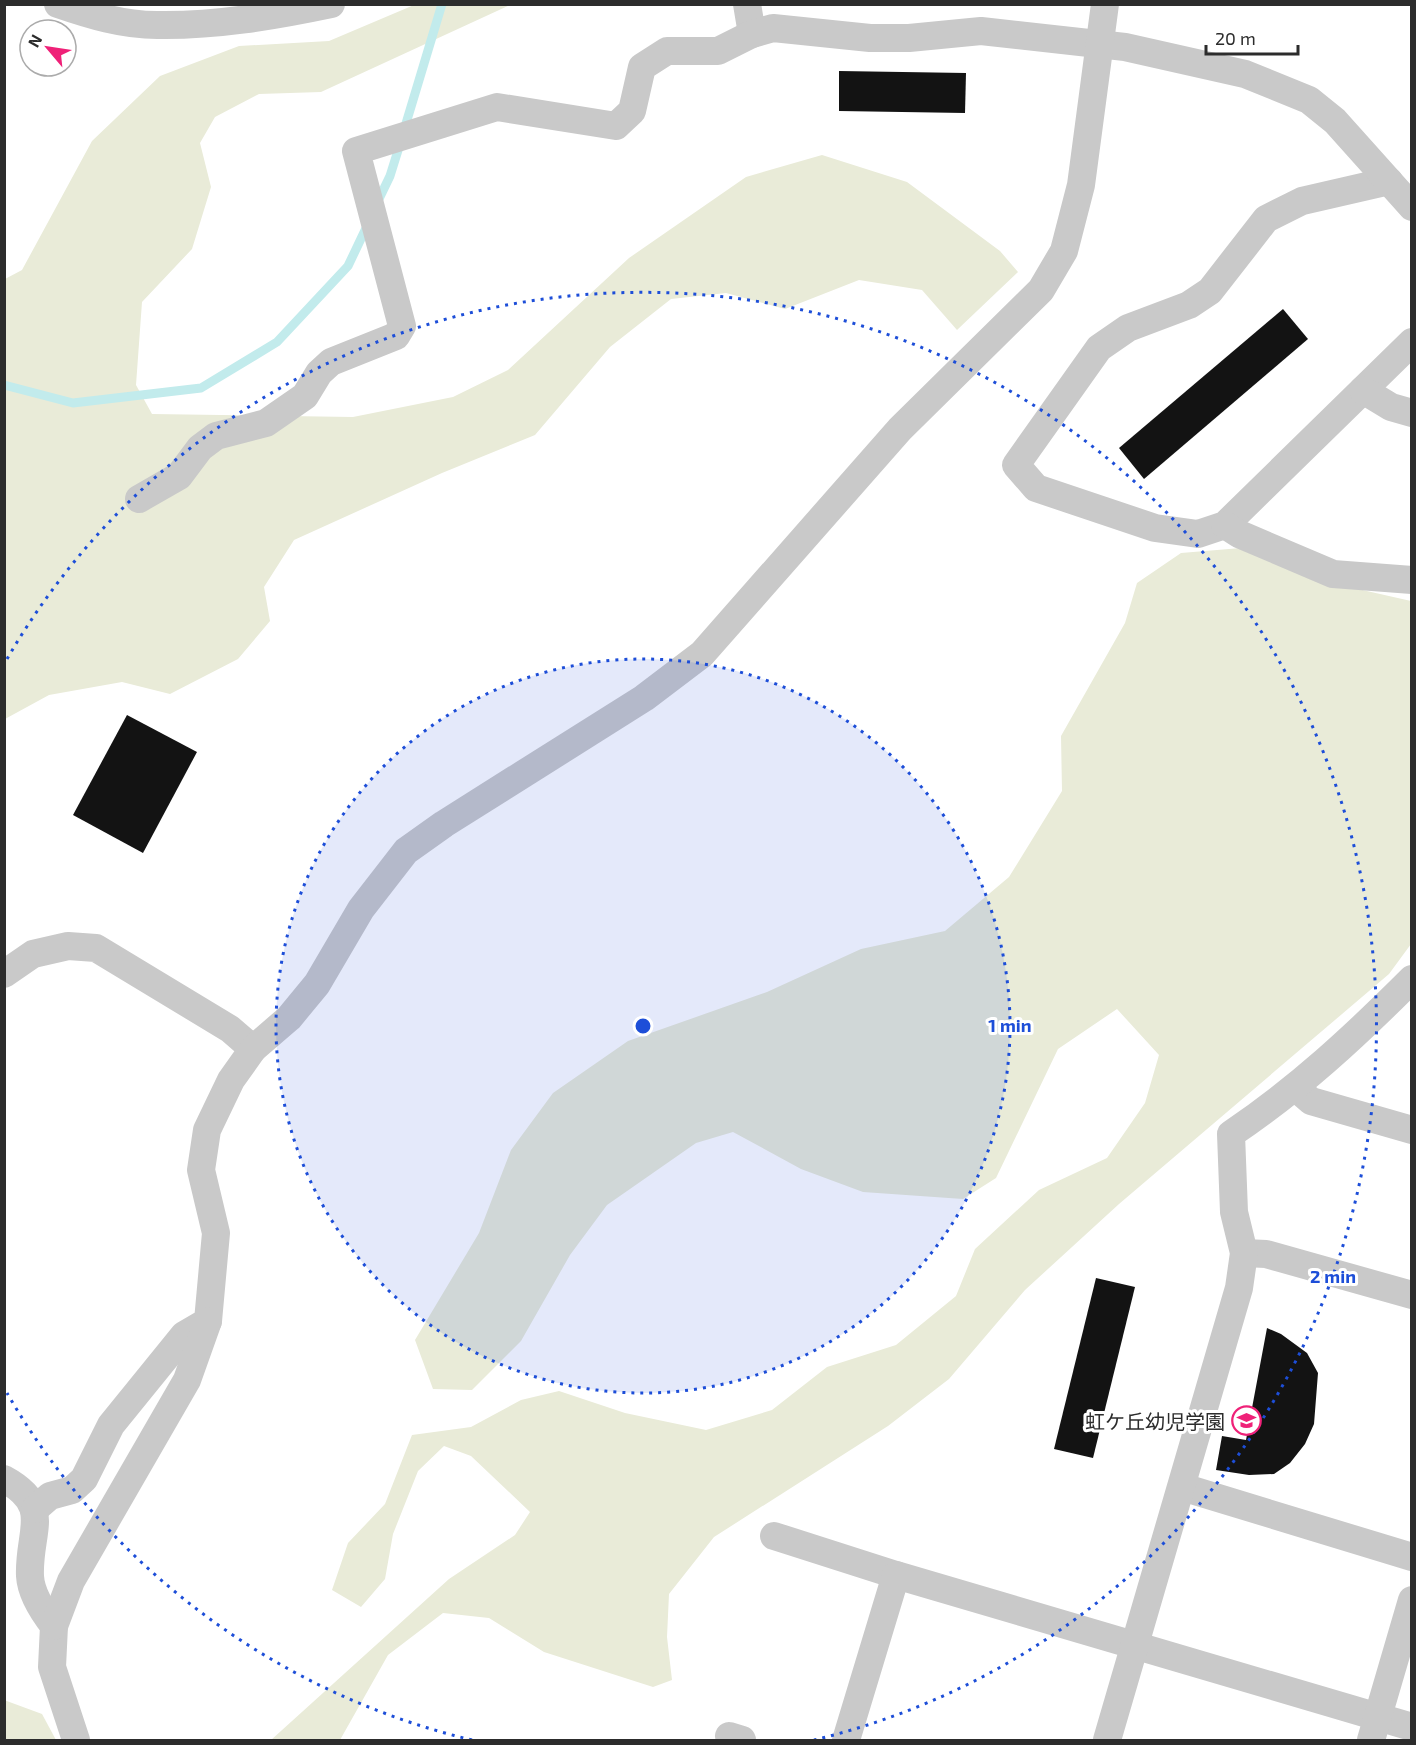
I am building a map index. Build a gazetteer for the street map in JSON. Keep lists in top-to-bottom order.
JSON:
{
  "places": {
    "school or university": ["虹ケ丘幼児学園"]
  },
  "scale_bar": "20 m",
  "north": "top left",
  "rings": ["1 min", "2 min"]
}
